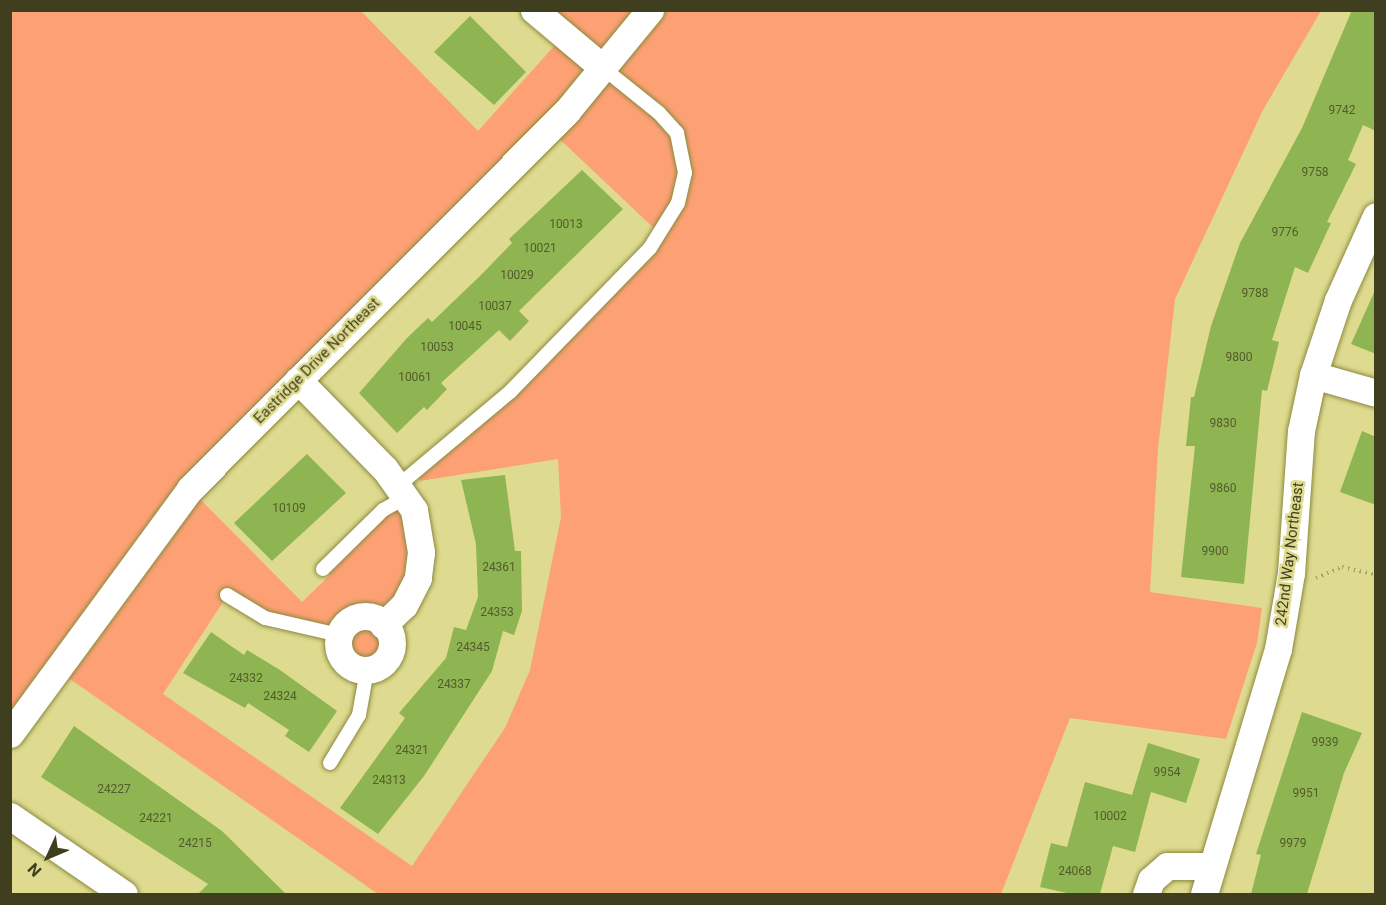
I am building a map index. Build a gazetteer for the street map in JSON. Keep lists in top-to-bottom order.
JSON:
{
  "streets": {
    "street": ["Eastridge Drive Northeast", "242nd Way Northeast"]
  },
  "house_numbers": [
    "9742",
    "9758",
    "10013",
    "9776",
    "10021",
    "10029",
    "9788",
    "10037",
    "10045",
    "10053",
    "9800",
    "10061",
    "9830",
    "9860",
    "10109",
    "9900",
    "24361",
    "24353",
    "24345",
    "24332",
    "24337",
    "24324",
    "9939",
    "24321",
    "9954",
    "24313",
    "24227",
    "9951",
    "10002",
    "24221",
    "24215",
    "9979",
    "24068"
  ],
  "north": "bottom left"
}
